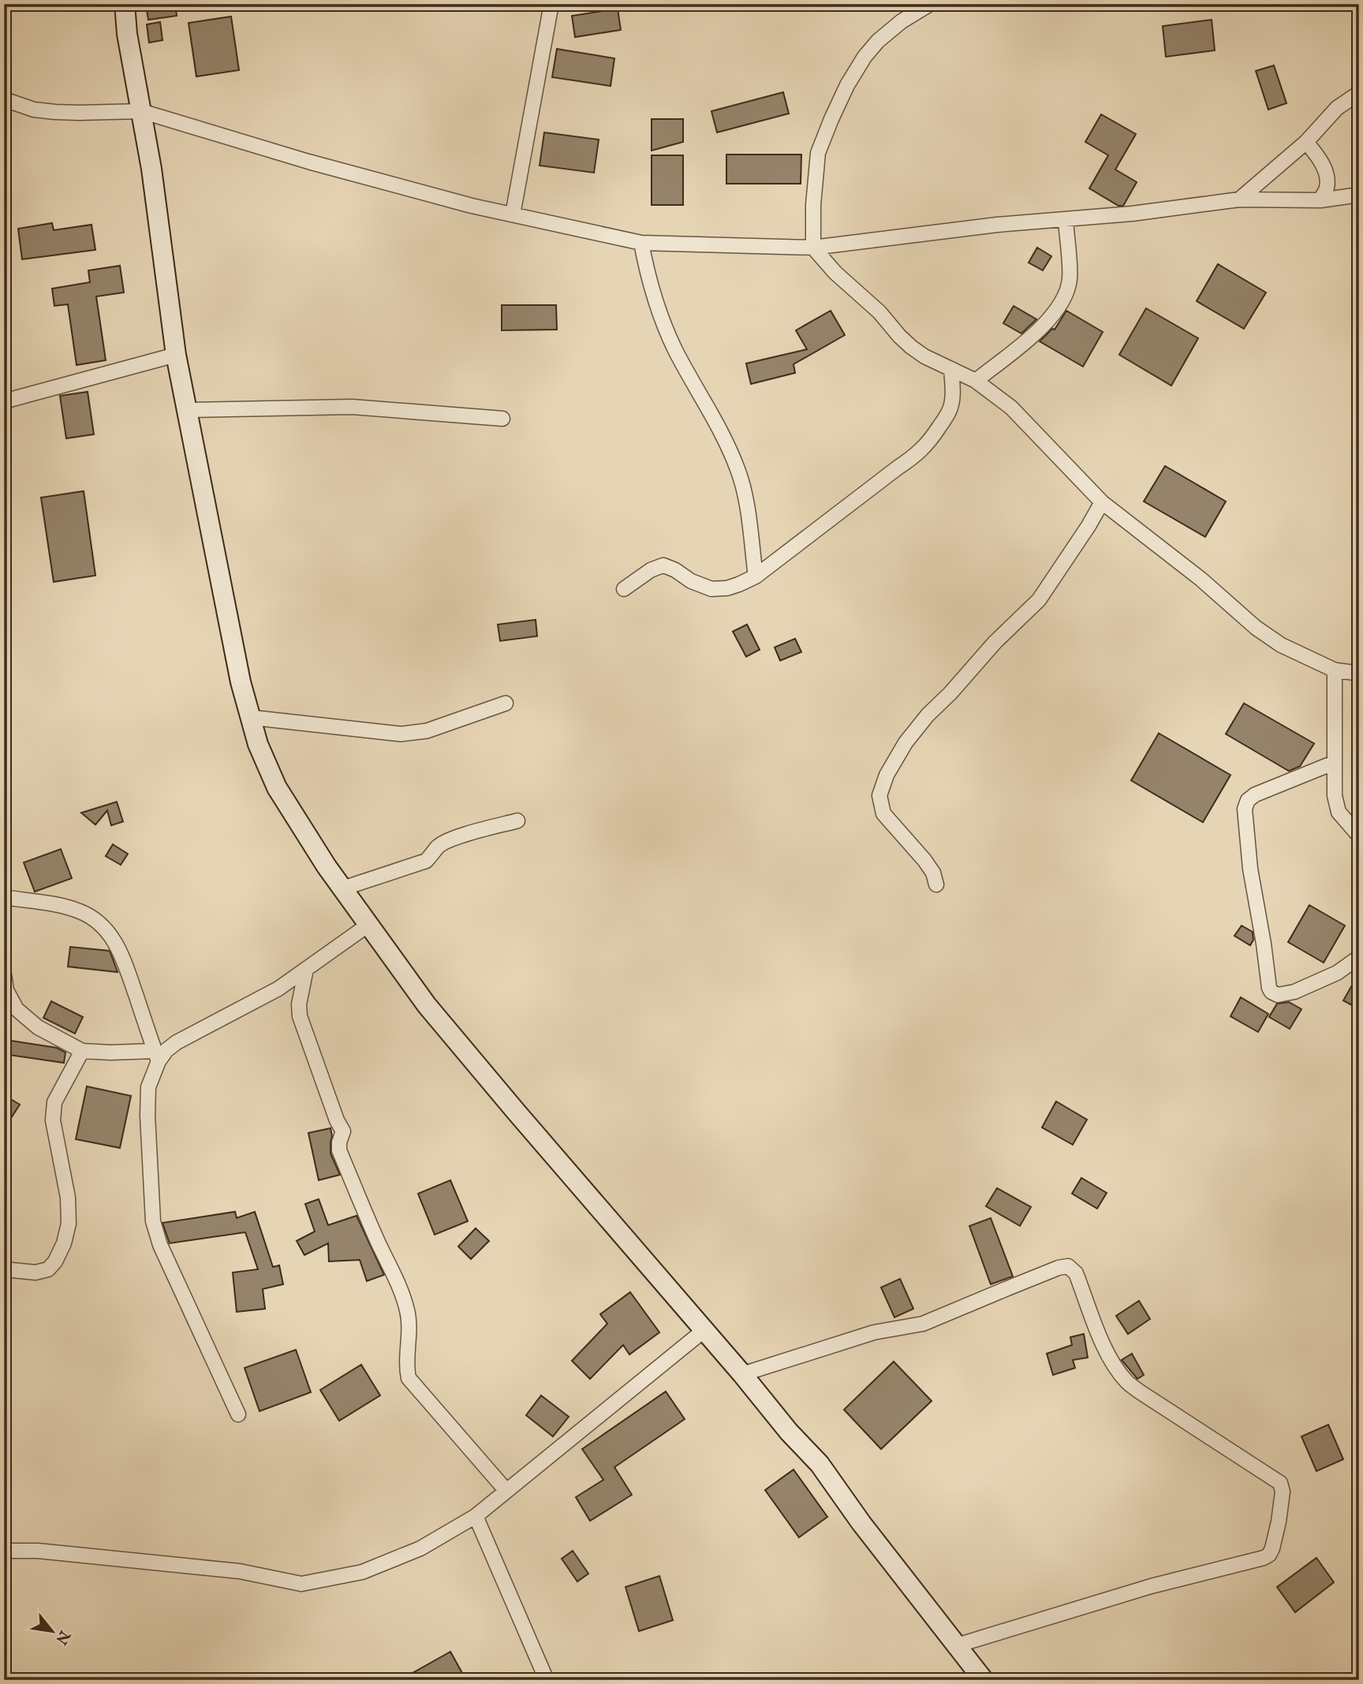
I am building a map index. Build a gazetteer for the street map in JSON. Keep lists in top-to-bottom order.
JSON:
{
  "north": "bottom right"
}
